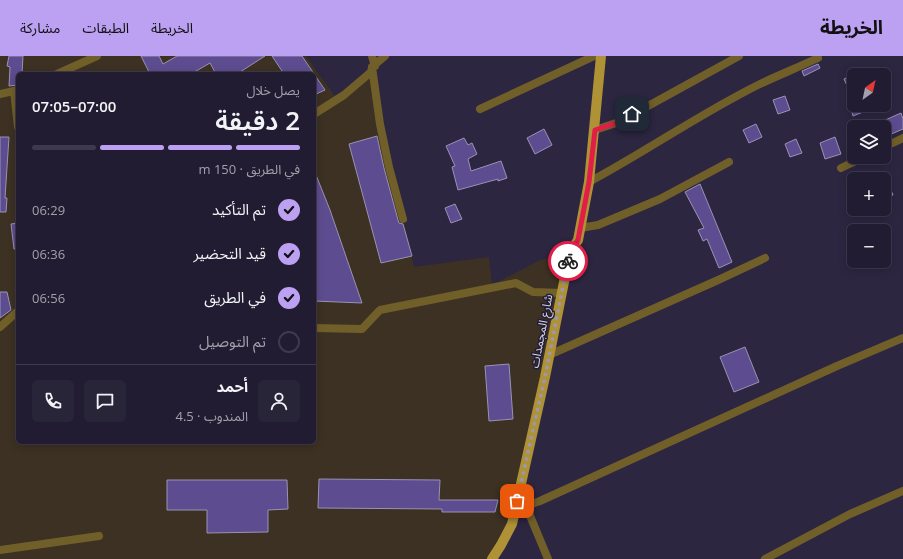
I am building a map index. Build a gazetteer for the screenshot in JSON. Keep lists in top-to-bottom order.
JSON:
{
  "streets": {
    "main road": ["شارع المجمدات"]
  },
  "north": "top right",
  "page": {
    "header": "الخريطة",
    "nav": ["الخريطة", "الطبقات", "مشاركة"],
    "map_buttons": ["+", "−"],
    "heading": ["2 دقيقة", "يصل خلال", "07:00–07:05"],
    "panel": ["أحمد", "المندوب · 4.5"],
    "bar": "في الطريق · 150 m",
    "list": [
      ["تم التأكيد", "06:29"],
      ["قيد التحضير", "06:36"],
      ["في الطريق", "06:56"],
      "تم التوصيل"
    ]
  }
}
